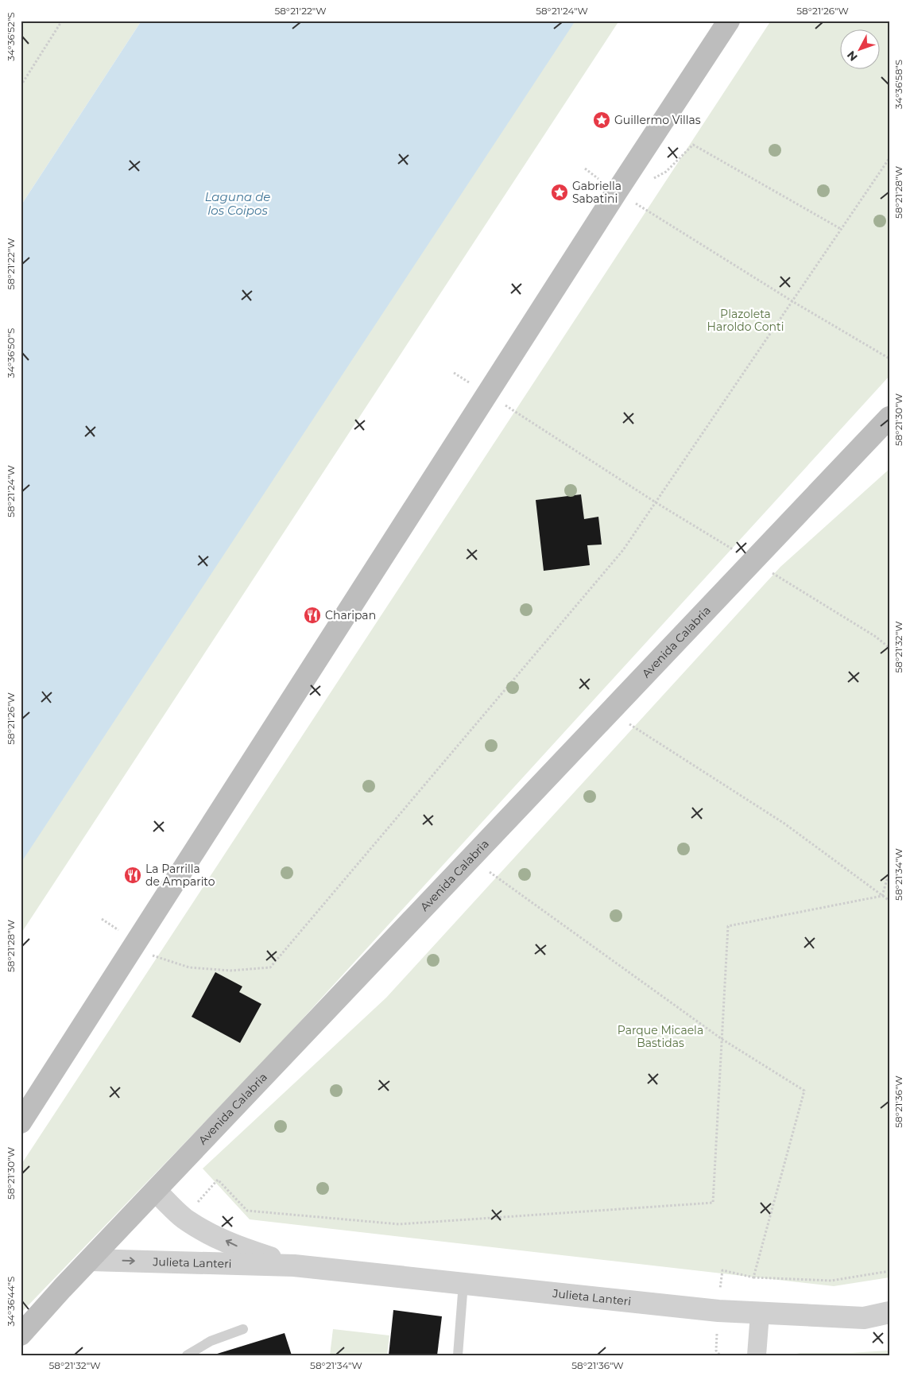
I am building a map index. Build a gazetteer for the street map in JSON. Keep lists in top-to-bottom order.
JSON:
{
  "streets": {
    "main road": ["Avenida Calabria"],
    "street": ["Julieta Lanteri"]
  },
  "crossings": [
    ["Avenida Calabria", "Julieta Lanteri"]
  ],
  "water": ["Laguna de los Coipos"],
  "parks": ["Plazoleta Haroldo Conti", "Parque Micaela Bastidas"],
  "places": {
    "place": ["Guillermo Villas", "Gabriella Sabatini"],
    "restaurant": ["Charipan", "La Parrilla de Amparito"]
  },
  "north": "bottom left",
  "coordinates": [
    "58°21'22\"W",
    "58°21'24\"W",
    "58°21'26\"W",
    "34°36'52\"S",
    "34°36'58\"S",
    "58°21'28\"W",
    "34°36'50\"S",
    "58°21'30\"W",
    "58°21'32\"W",
    "58°21'34\"W",
    "58°21'36\"W",
    "34°36'44\"S"
  ]
}
